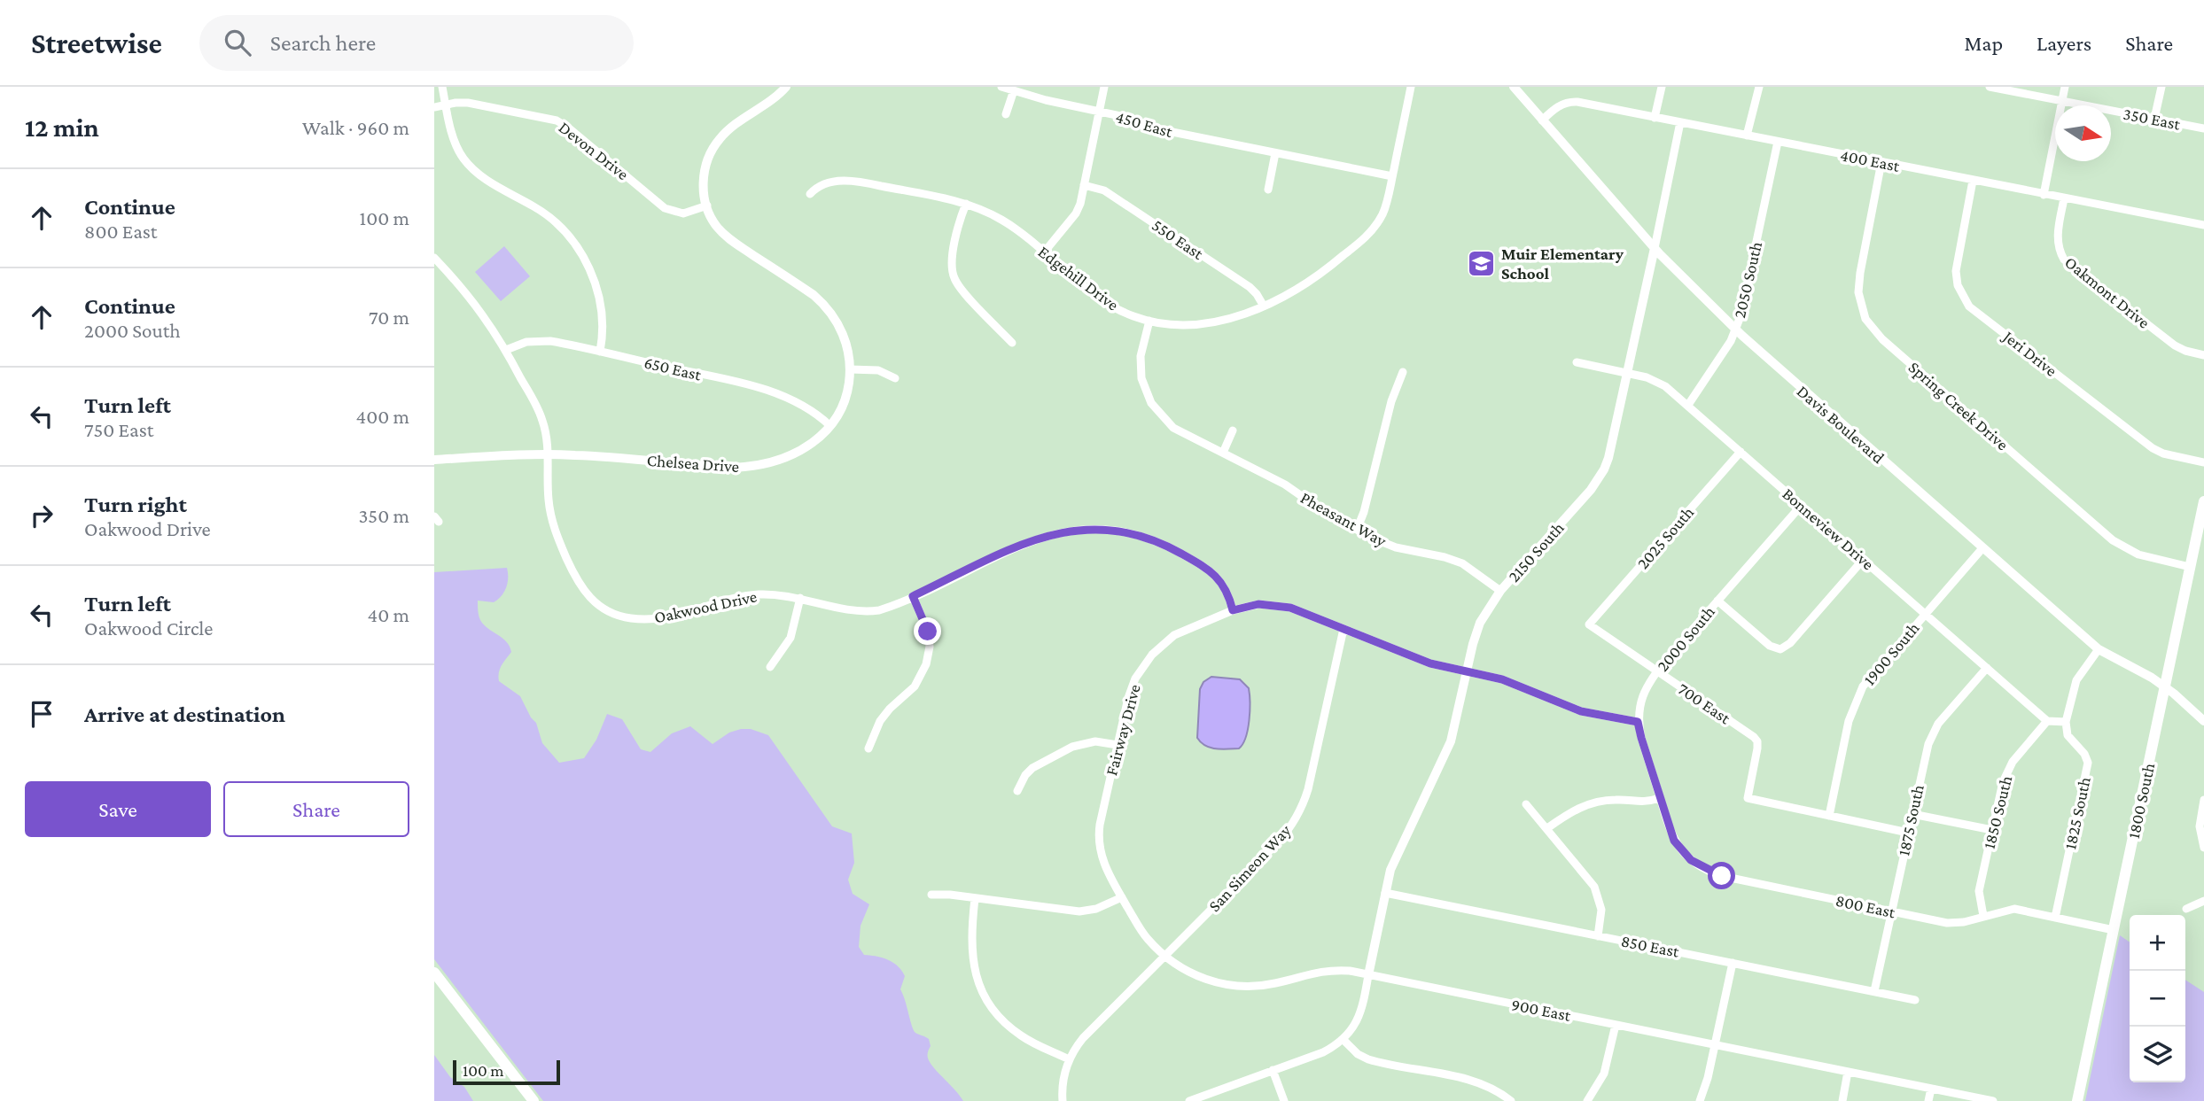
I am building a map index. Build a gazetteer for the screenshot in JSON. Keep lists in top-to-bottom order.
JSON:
{
  "streets": {
    "main road": ["1800 South"],
    "street": [
      "350 East",
      "450 East",
      "Devon Drive",
      "400 East",
      "550 East",
      "Edgehill Drive",
      "2050 South",
      "Oakmont Drive",
      "Jeri Drive",
      "650 East",
      "Spring Creek Drive",
      "Davis Boulevard",
      "Chelsea Drive",
      "Pheasant Way",
      "Bonneview Drive",
      "2025 South",
      "2150 South",
      "Oakwood Drive",
      "2000 South",
      "1900 South",
      "700 East",
      "Fairway Drive",
      "1850 South",
      "1825 South",
      "1875 South",
      "San Simeon Way",
      "800 East",
      "850 East",
      "900 East"
    ]
  },
  "crossings": [
    ["450 East", "Edgehill Drive"],
    ["Devon Drive", "Chelsea Drive"],
    ["400 East", "2050 South"],
    ["400 East", "Oakmont Drive"],
    ["400 East", "Jeri Drive"],
    ["400 East", "Spring Creek Drive"],
    ["400 East", "Davis Boulevard"],
    ["400 East", "2150 South"],
    ["550 East", "Edgehill Drive"],
    ["Edgehill Drive", "Pheasant Way"],
    ["2050 South", "Davis Boulevard"],
    ["2050 South", "Bonneview Drive"],
    ["650 East", "Chelsea Drive"],
    ["650 East", "Oakwood Drive"],
    ["Spring Creek Drive", "1800 South"],
    ["Davis Boulevard", "2150 South"],
    ["Davis Boulevard", "1900 South"],
    ["Davis Boulevard", "1800 South"],
    ["Chelsea Drive", "Oakwood Drive"],
    ["Pheasant Way", "2150 South"],
    ["Bonneview Drive", "2025 South"],
    ["Bonneview Drive", "2150 South"],
    ["Bonneview Drive", "2000 South"],
    ["Bonneview Drive", "1900 South"],
    ["Bonneview Drive", "1850 South"],
    ["Bonneview Drive", "1875 South"],
    ["2025 South", "700 East"],
    ["2150 South", "Fairway Drive"],
    ["2150 South", "850 East"],
    ["2150 South", "900 East"],
    ["Oakwood Drive", "Fairway Drive"],
    ["2000 South", "700 East"],
    ["2000 South", "Fairway Drive"],
    ["1900 South", "700 East"],
    ["Fairway Drive", "San Simeon Way"],
    ["Fairway Drive", "900 East"],
    ["1800 South", "800 East"],
    ["1850 South", "800 East"],
    ["1825 South", "800 East"],
    ["1875 South", "800 East"],
    ["1875 South", "850 East"],
    ["San Simeon Way", "900 East"]
  ],
  "places": {
    "school or university": ["Muir Elementary School"]
  },
  "scale_bar": "100 m",
  "north": "right",
  "page": {
    "header": "Streetwise",
    "search": "Search here",
    "nav": ["Map", "Layers", "Share"],
    "heading": ["12 min", "Walk · 960 m"],
    "list": [
      ["Continue", "800 East", "100 m"],
      ["Continue", "2000 South", "70 m"],
      ["Turn left", "750 East", "400 m"],
      ["Turn right", "Oakwood Drive", "350 m"],
      ["Turn left", "Oakwood Circle", "40 m"],
      "Arrive at destination"
    ],
    "buttons": ["Save", "Share"],
    "map_buttons": ["+", "−"],
    "scale": "100 m"
  }
}
